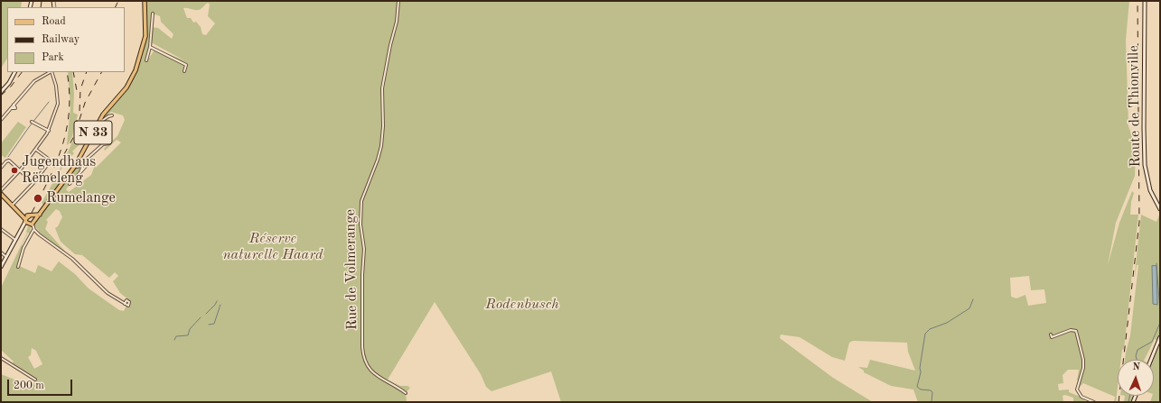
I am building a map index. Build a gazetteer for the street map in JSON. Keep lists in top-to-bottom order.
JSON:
{
  "streets": {
    "main road": ["Route de Thionville", "N 33"],
    "street": ["Rue de Volmerange"]
  },
  "parks": ["Réserve naturelle Haard", "Rodenbusch"],
  "places": ["Jugendhaus Rëmeleng", "Rumelange"],
  "legend": ["Road", "Railway", "Park"],
  "scale_bar": "200 m",
  "north": "top"
}
